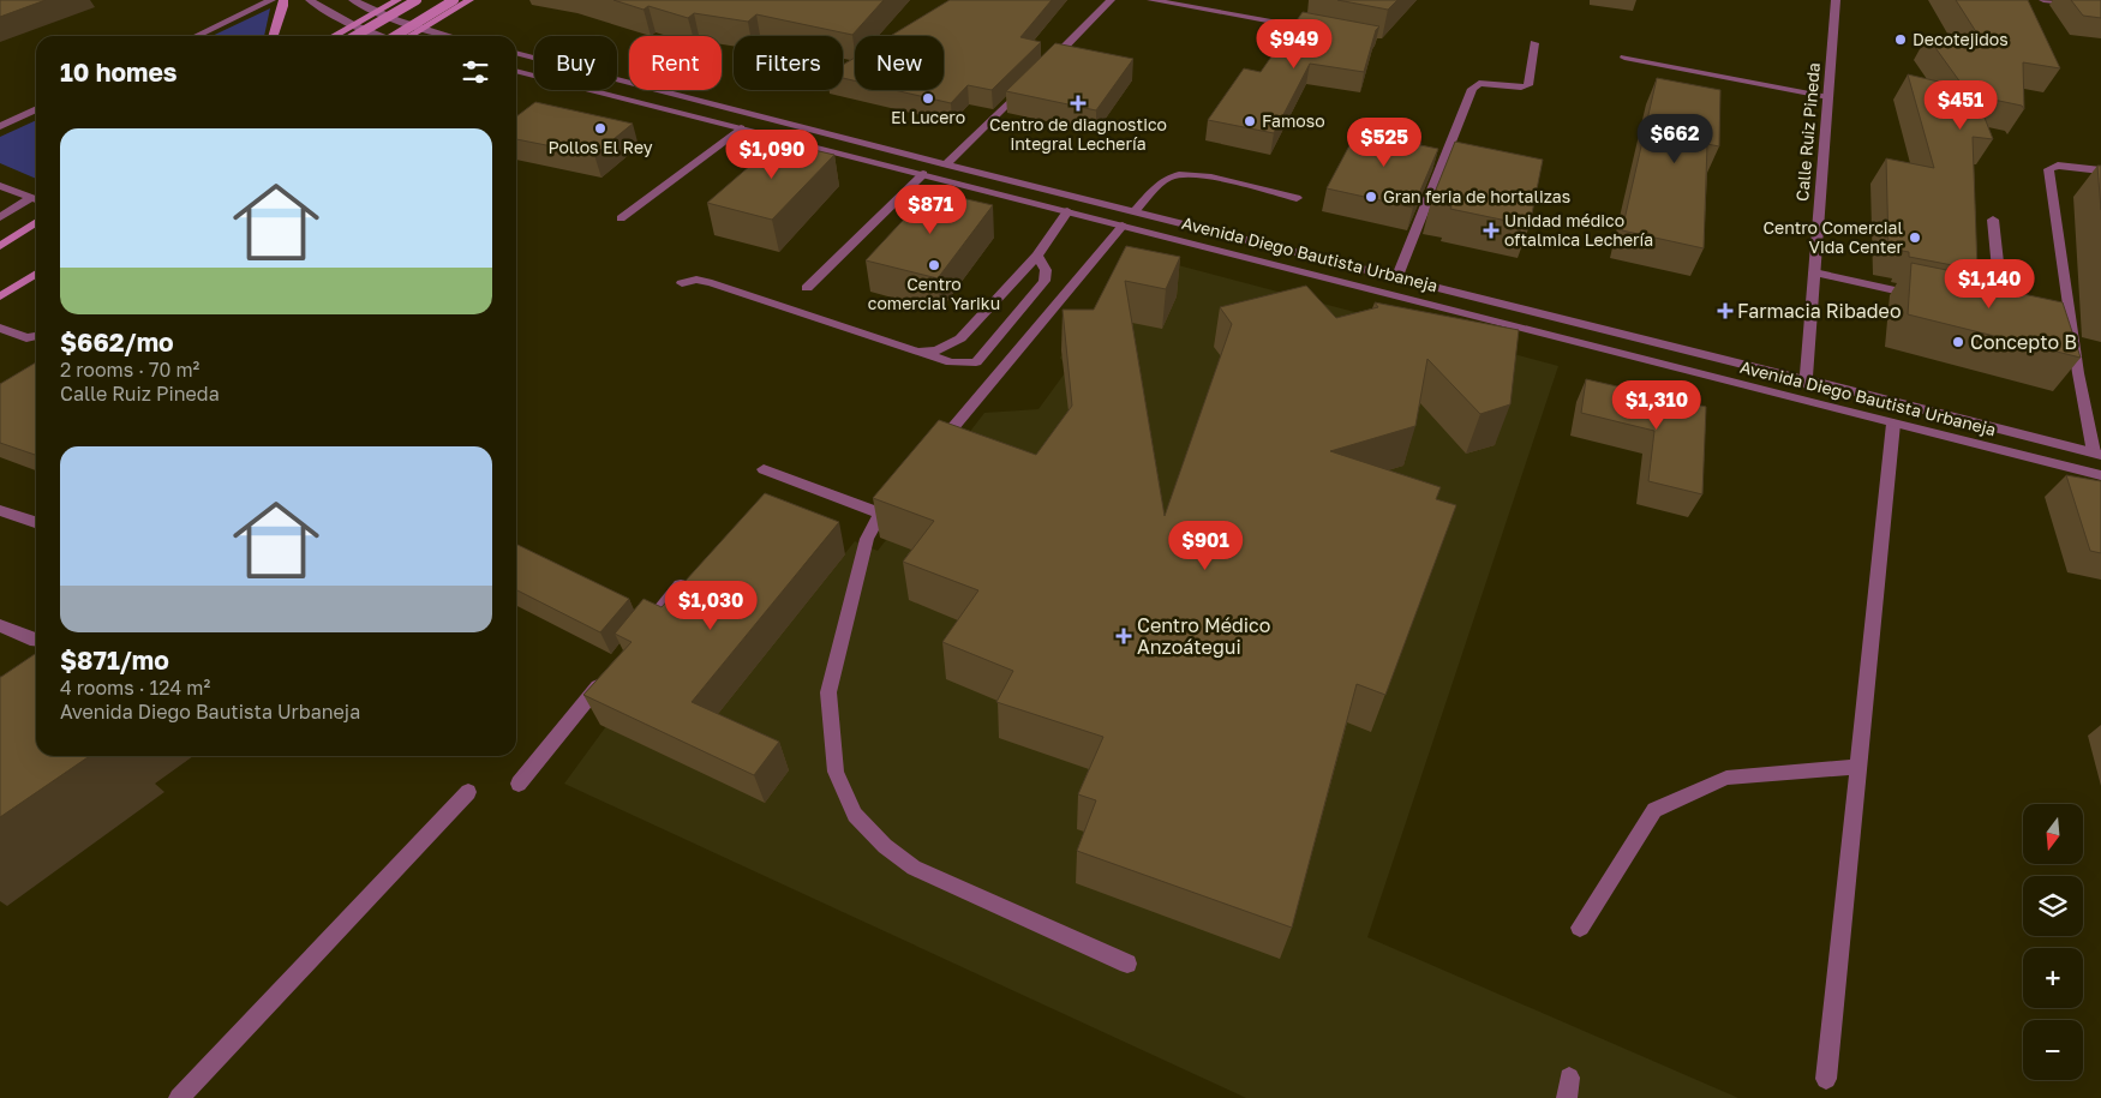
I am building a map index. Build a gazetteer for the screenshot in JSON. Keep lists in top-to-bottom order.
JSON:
{
  "streets": {
    "street": ["Calle Ruiz Pineda", "Avenida Diego Bautista Urbaneja"]
  },
  "crossings": [
    ["Calle Ruiz Pineda", "Avenida Diego Bautista Urbaneja"]
  ],
  "places": {
    "other": [
      "Decotejidos",
      "El Lucero",
      "Famoso",
      "Pollos El Rey",
      "Gran feria de hortalizas",
      "Centro Comercial Vida Center",
      "Centro comercial Yariku",
      "Concepto B"
    ],
    "health": [
      "Centro de diagnostico integral Lechería",
      "Unidad médico oftalmica Lechería",
      "Farmacia Ribadeo",
      "Centro Médico Anzoátegui"
    ]
  },
  "north": "bottom",
  "page": {
    "price": [
      "$949",
      "$451",
      "$662",
      "$525",
      "$1,090",
      "$871",
      "$1,140",
      "$1,310",
      "$901",
      "$1,030"
    ],
    "chip": [
      "Buy",
      "Rent",
      "Filters",
      "New"
    ],
    "heading": "10 homes",
    "list": [
      {
        "name": "$662/mo",
        "note": "2 rooms · 70 m² · Calle Ruiz Pineda"
      },
      {
        "name": "$871/mo",
        "note": "4 rooms · 124 m² · Avenida Diego Bautista Urbaneja"
      }
    ],
    "map_buttons": ["+", "−"]
  }
}
